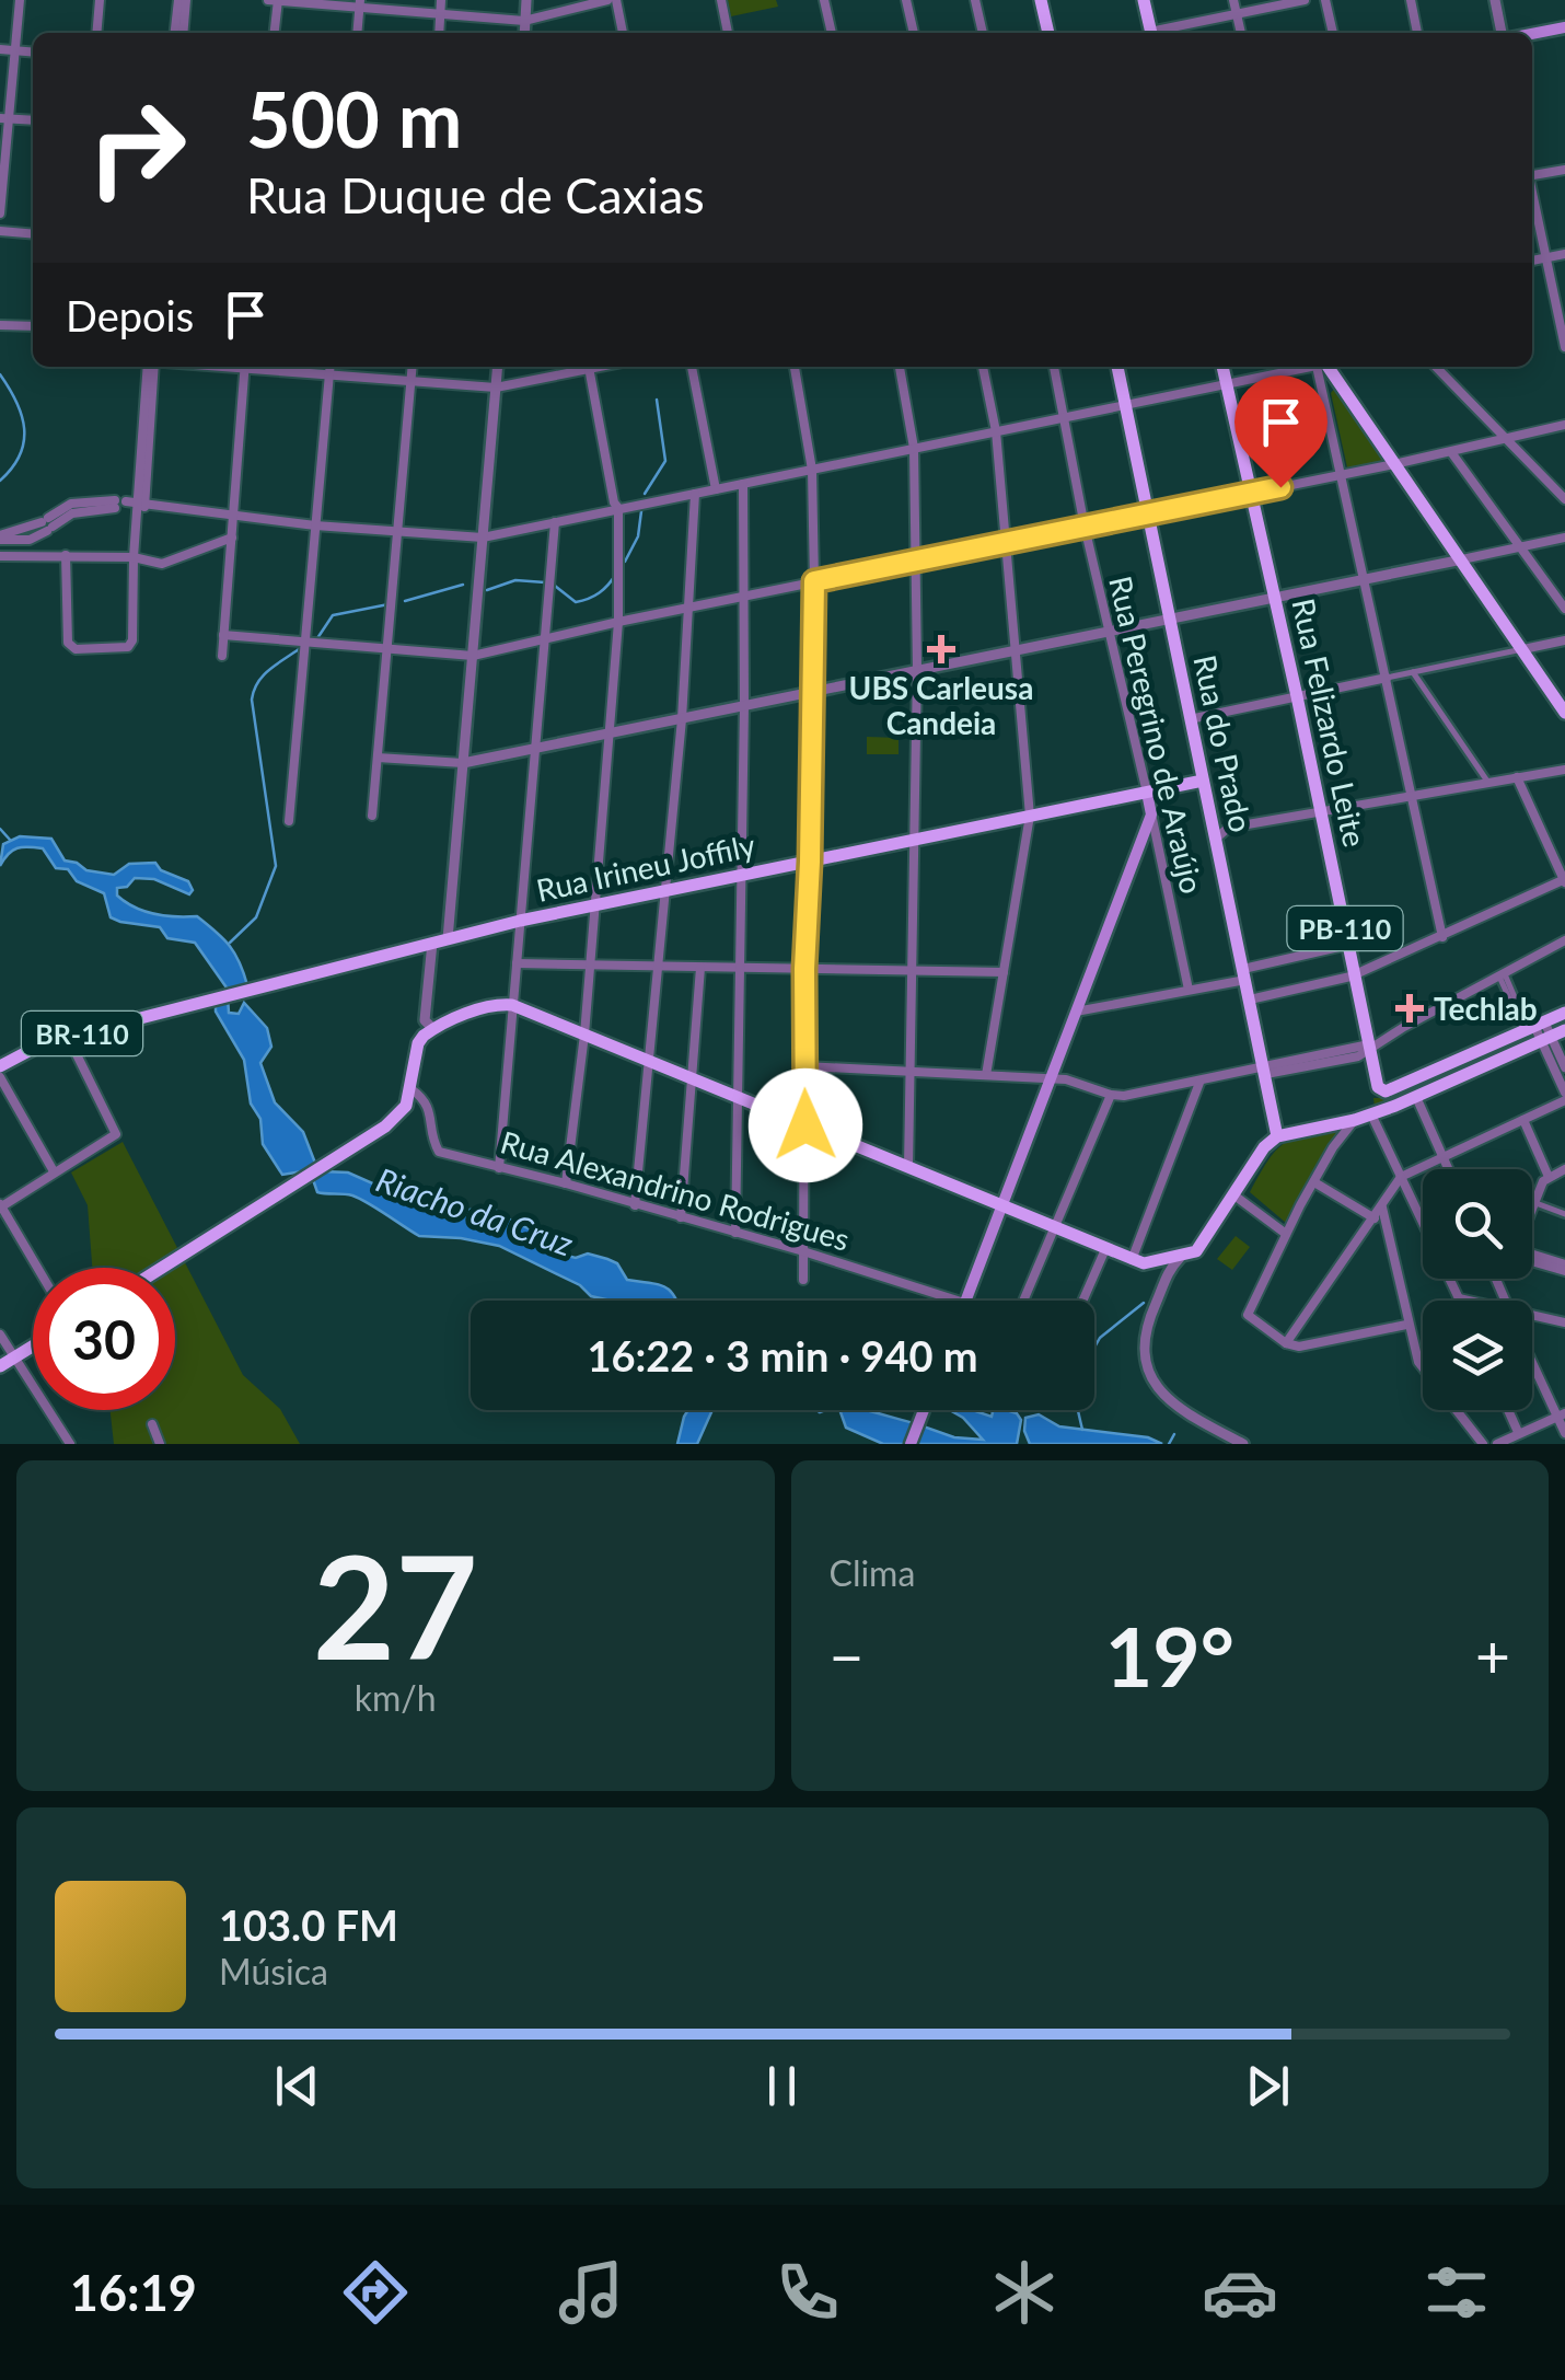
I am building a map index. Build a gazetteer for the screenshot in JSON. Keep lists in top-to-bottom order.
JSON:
{
  "streets": {
    "main road": [
      "Rua Felizardo Leite",
      "Rua Peregrino de Araújo",
      "Rua do Prado",
      "Rua Irineu Joffily",
      "PB-110",
      "BR-110"
    ],
    "street": ["Rua Alexandrino Rodrigues"]
  },
  "crossings": [
    ["Rua Felizardo Leite", "PB-110"],
    ["Rua Peregrino de Araújo", "Rua Irineu Joffily"],
    ["Rua do Prado", "Rua Irineu Joffily"],
    ["Rua Irineu Joffily", "BR-110"]
  ],
  "water": ["Riacho da Cruz"],
  "places": {
    "health": ["UBS Carleusa Candeia", "Techlab"]
  },
  "page": {
    "turn": ["500 m", "Rua Duque de Caxias"],
    "then": "Depois",
    "limit": "30",
    "trip": "16:22 · 3 min · 940 m",
    "tile": [
      ["27", "km/h"],
      "Clima"
    ],
    "heat": ["−", "19°", "+"],
    "song": ["103.0 FM", "Música"],
    "tabs": "16:19"
  }
}
